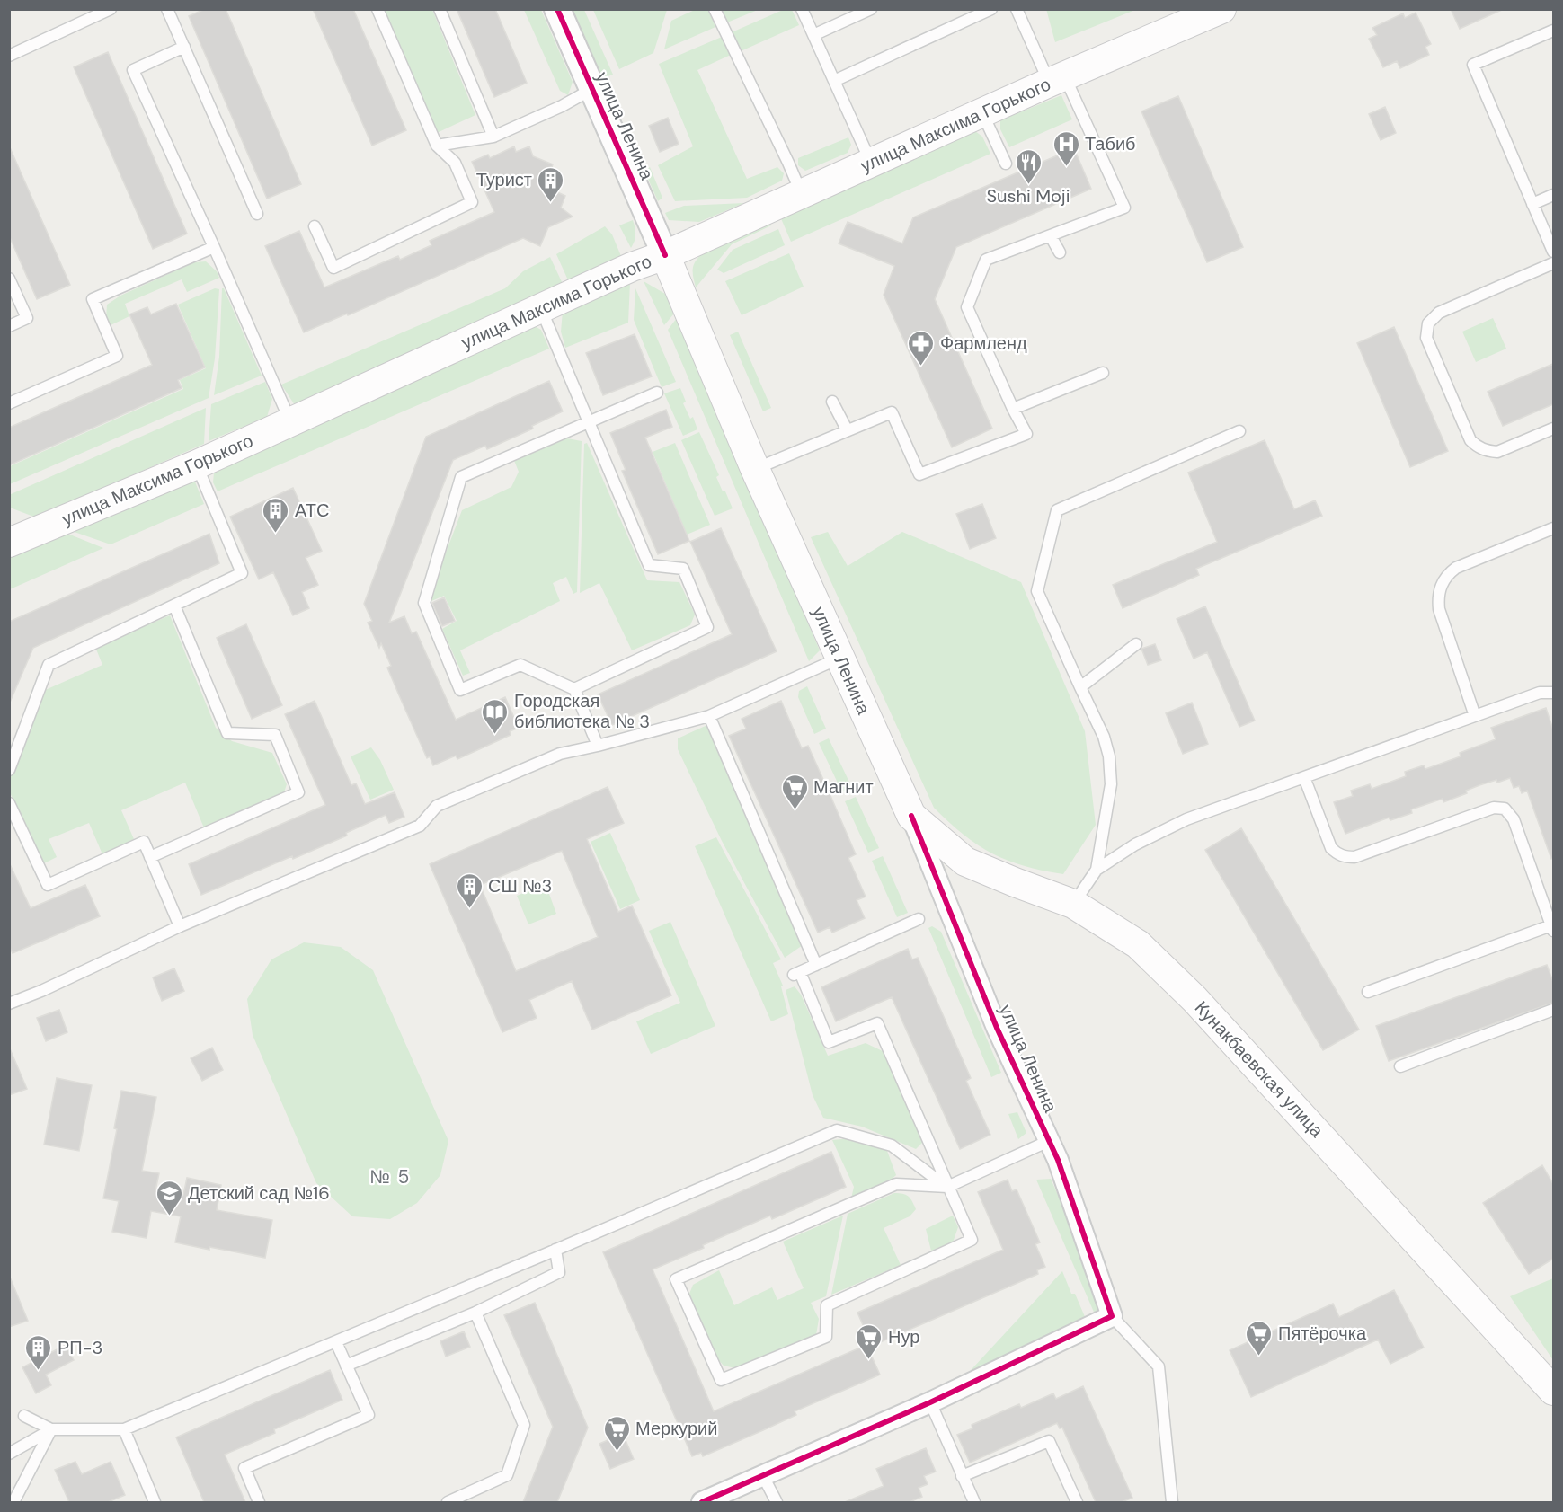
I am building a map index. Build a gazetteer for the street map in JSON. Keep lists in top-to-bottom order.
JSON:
{
  "streets": {
    "main road": ["улица Максима Горького", "улица Ленина", "Кунакбаевская улица"]
  },
  "crossings": [
    ["улица Максима Горького", "улица Ленина"],
    ["улица Ленина", "Кунакбаевская улица"]
  ],
  "districts": ["№ 5"],
  "places": {
    "hospital": ["Табиб"],
    "restaurant": ["Sushi Moji"],
    "building": [
      "Турист",
      "АТС",
      "СШ №3",
      "РП-3"
    ],
    "pharmacy": ["Фармленд"],
    "library": ["Городская библиотека № 3"],
    "supermarket": [
      "Магнит",
      "Пятёрочка",
      "Нур",
      "Меркурий"
    ],
    "school or university": ["Детский сад №16"]
  }
}
